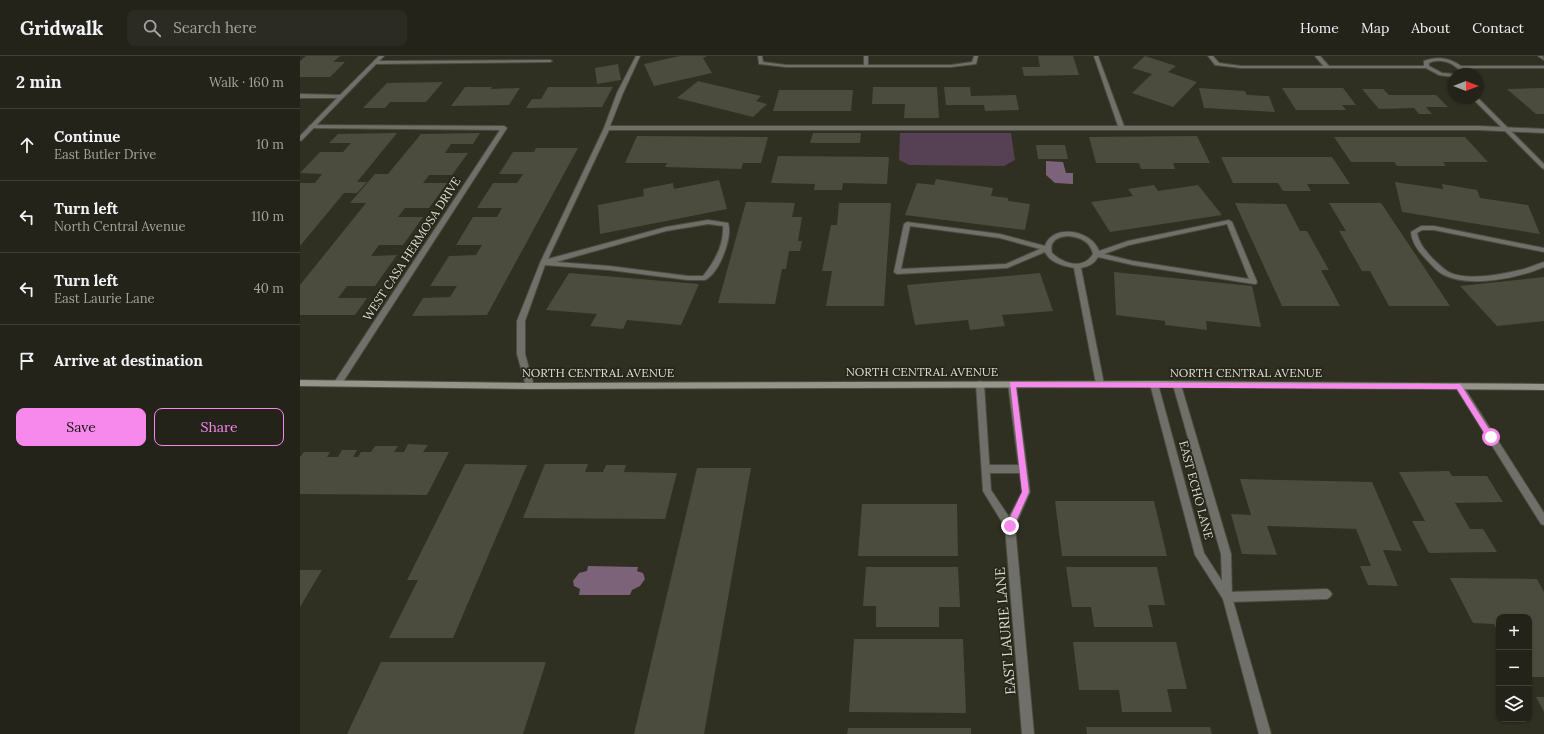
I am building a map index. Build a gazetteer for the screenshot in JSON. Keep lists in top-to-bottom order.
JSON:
{
  "streets": {
    "main road": ["NORTH CENTRAL AVENUE"],
    "street": ["WEST CASA HERMOSA DRIVE", "EAST ECHO LANE", "EAST LAURIE LANE"]
  },
  "crossings": [
    ["WEST CASA HERMOSA DRIVE", "NORTH CENTRAL AVENUE"],
    ["NORTH CENTRAL AVENUE", "EAST ECHO LANE"],
    ["NORTH CENTRAL AVENUE", "EAST LAURIE LANE"]
  ],
  "north": "right",
  "page": {
    "header": "Gridwalk",
    "search": "Search here",
    "nav": [
      "Home",
      "Map",
      "About",
      "Contact"
    ],
    "heading": ["2 min", "Walk · 160 m"],
    "list": [
      ["Continue", "East Butler Drive", "10 m"],
      ["Turn left", "North Central Avenue", "110 m"],
      ["Turn left", "East Laurie Lane", "40 m"],
      "Arrive at destination"
    ],
    "buttons": ["Save", "Share"],
    "map_buttons": ["+", "−"]
  }
}
